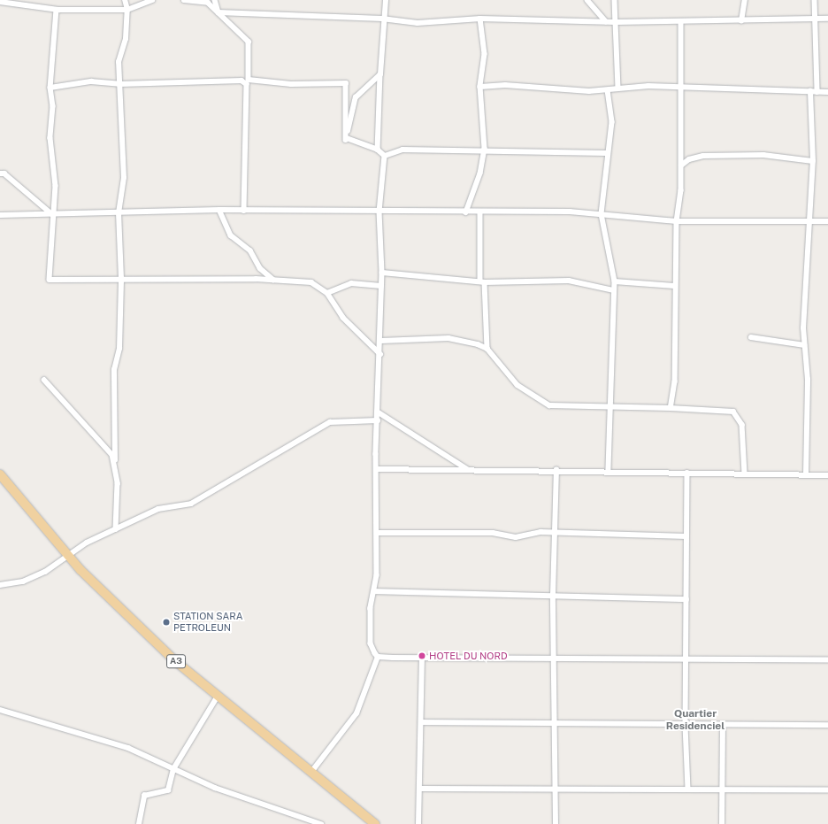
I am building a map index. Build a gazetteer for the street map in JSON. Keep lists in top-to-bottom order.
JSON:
{
  "streets": {
    "highway": ["A3"]
  },
  "districts": ["Quartier Residenciel"],
  "places": ["STATION SARA PETROLEUN", "HOTEL DU NORD"]
}
